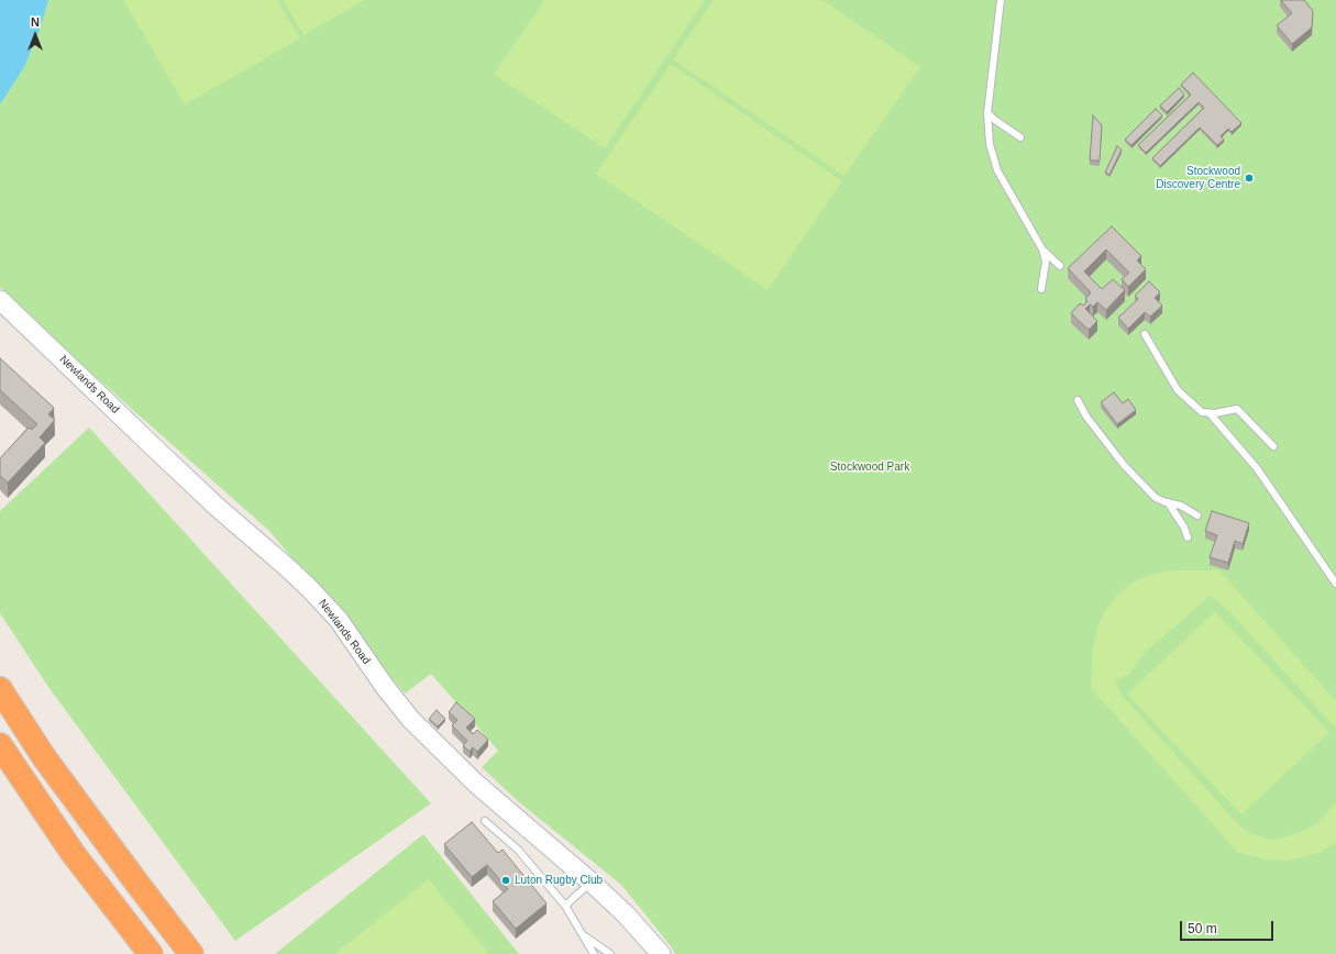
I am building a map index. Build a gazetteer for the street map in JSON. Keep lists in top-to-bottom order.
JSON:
{
  "streets": {
    "main road": ["Newlands Road"]
  },
  "parks": ["Stockwood Park"],
  "places": ["Stockwood Discovery Centre", "Luton Rugby Club"],
  "scale_bar": "50 m",
  "north": "top"
}
